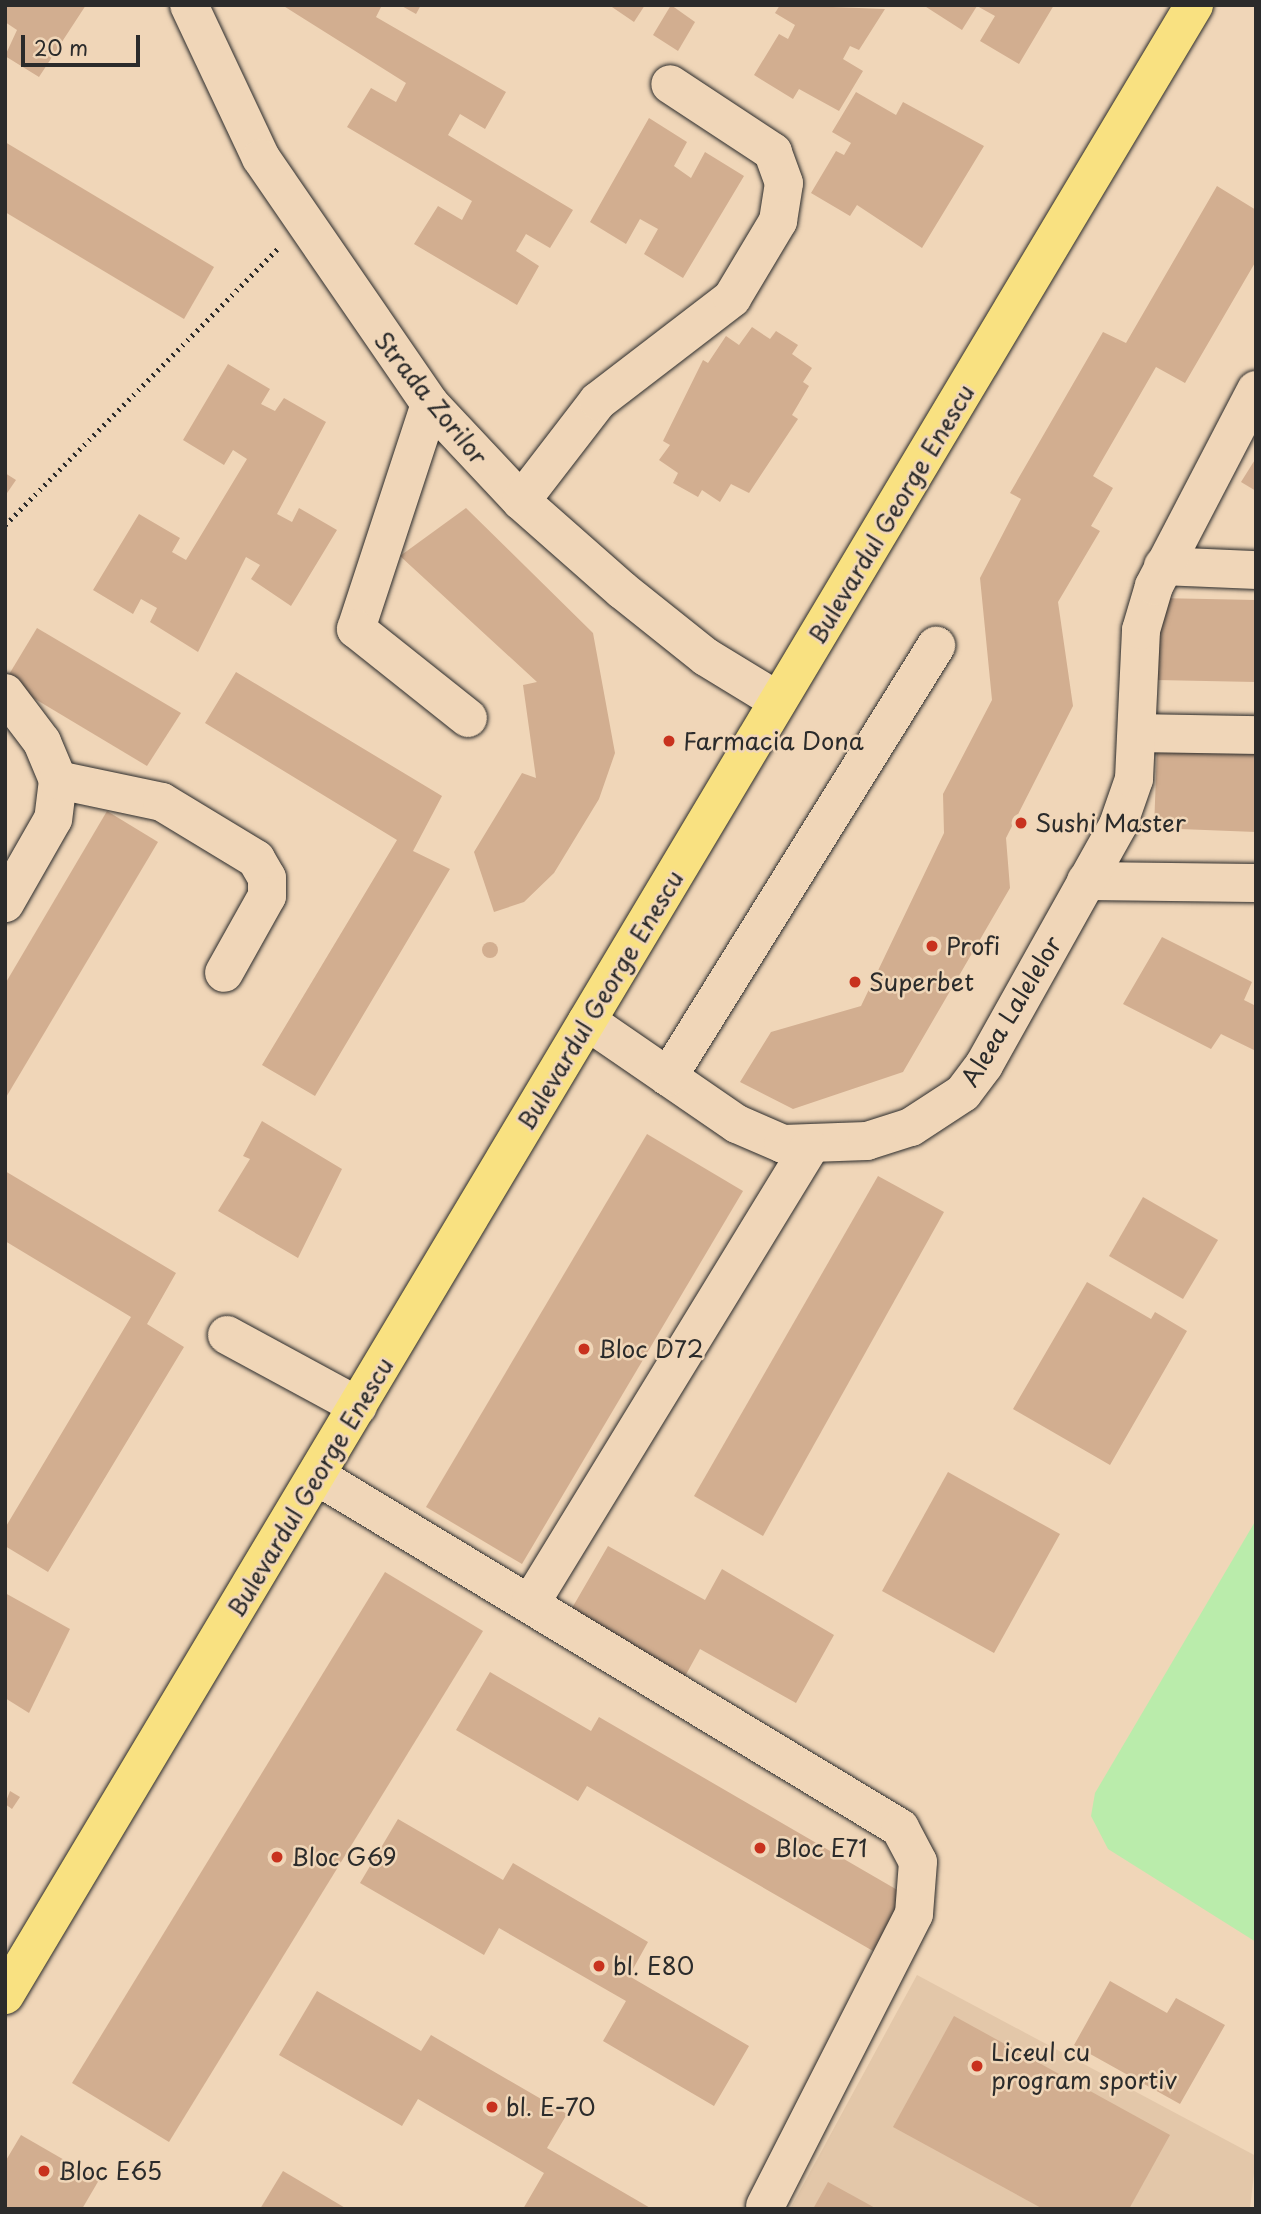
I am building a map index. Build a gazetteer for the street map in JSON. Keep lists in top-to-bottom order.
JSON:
{
  "streets": {
    "main road": ["Bulevardul George Enescu"],
    "street": ["Strada Zorilor", "Aleea Lalelelor"]
  },
  "crossings": [
    ["Strada Zorilor", "Bulevardul George Enescu"],
    ["Bulevardul George Enescu", "Aleea Lalelelor"]
  ],
  "places": [
    "Farmacia Dona",
    "Sushi Master",
    "Profi",
    "Superbet",
    "Bloc D72",
    "Bloc E71",
    "Bloc G69",
    "bl. E80",
    "Liceul cu program sportiv",
    "bl. E-70",
    "Bloc E65"
  ],
  "scale_bar": "20 m"
}
